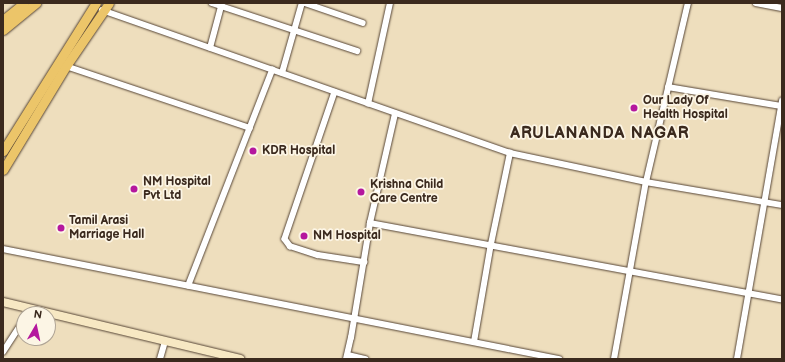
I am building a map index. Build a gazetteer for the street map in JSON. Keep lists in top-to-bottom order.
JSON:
{
  "districts": ["ARULANANDA NAGAR"],
  "places": [
    "Our Lady Of Health Hospital",
    "KDR Hospital",
    "NM Hospital Pvt Ltd",
    "Krishna Child Care Centre",
    "Tamil Arasi Marriage Hall",
    "NM Hospital"
  ],
  "north": "top"
}
